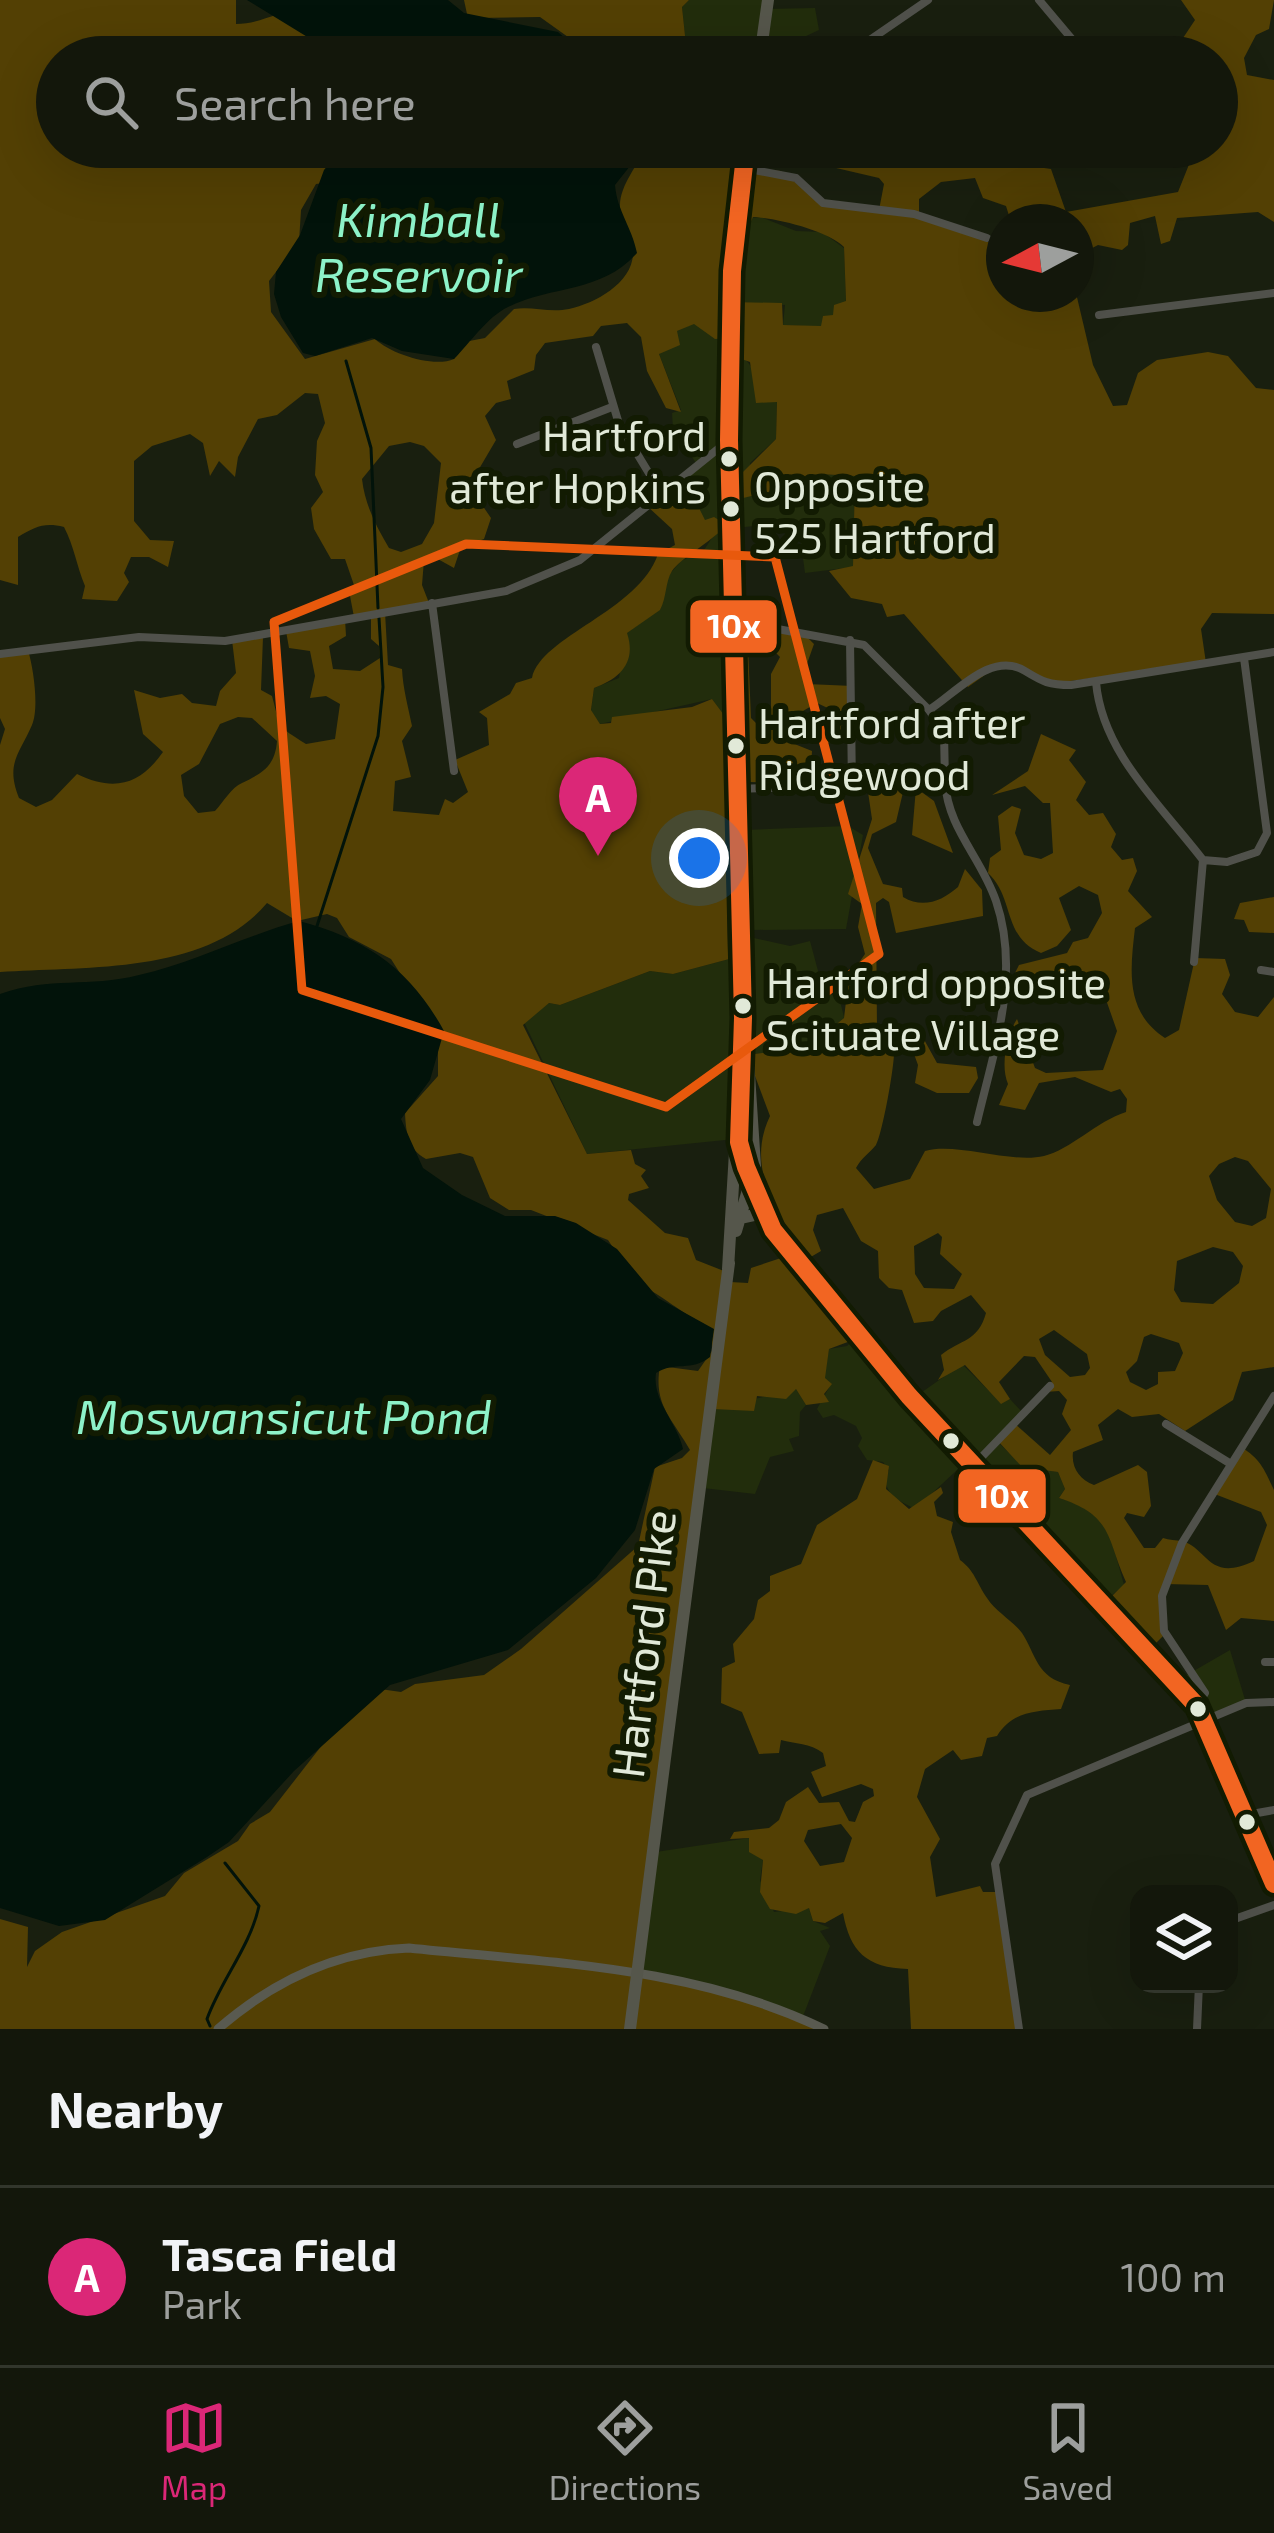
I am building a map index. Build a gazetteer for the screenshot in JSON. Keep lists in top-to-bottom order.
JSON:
{
  "streets": {
    "highway": ["Hartford Pike"]
  },
  "water": ["Kimball Reservoir", "Moswansicut Pond"],
  "places": [
    "Hartford after Hopkins",
    "Opposite 525 Hartford",
    "Hartford after Ridgewood",
    "Hartford opposite Scituate Village"
  ],
  "lines": ["transit line 10x"],
  "north": "left",
  "page": {
    "search": "Search here",
    "pins": "A",
    "heading": "Nearby",
    "list": [
      {
        "mark": "A",
        "name": "Tasca Field",
        "note": "Park",
        "value": "100 m"
      }
    ],
    "nav": ["Map", "Directions", "Saved"]
  }
}
